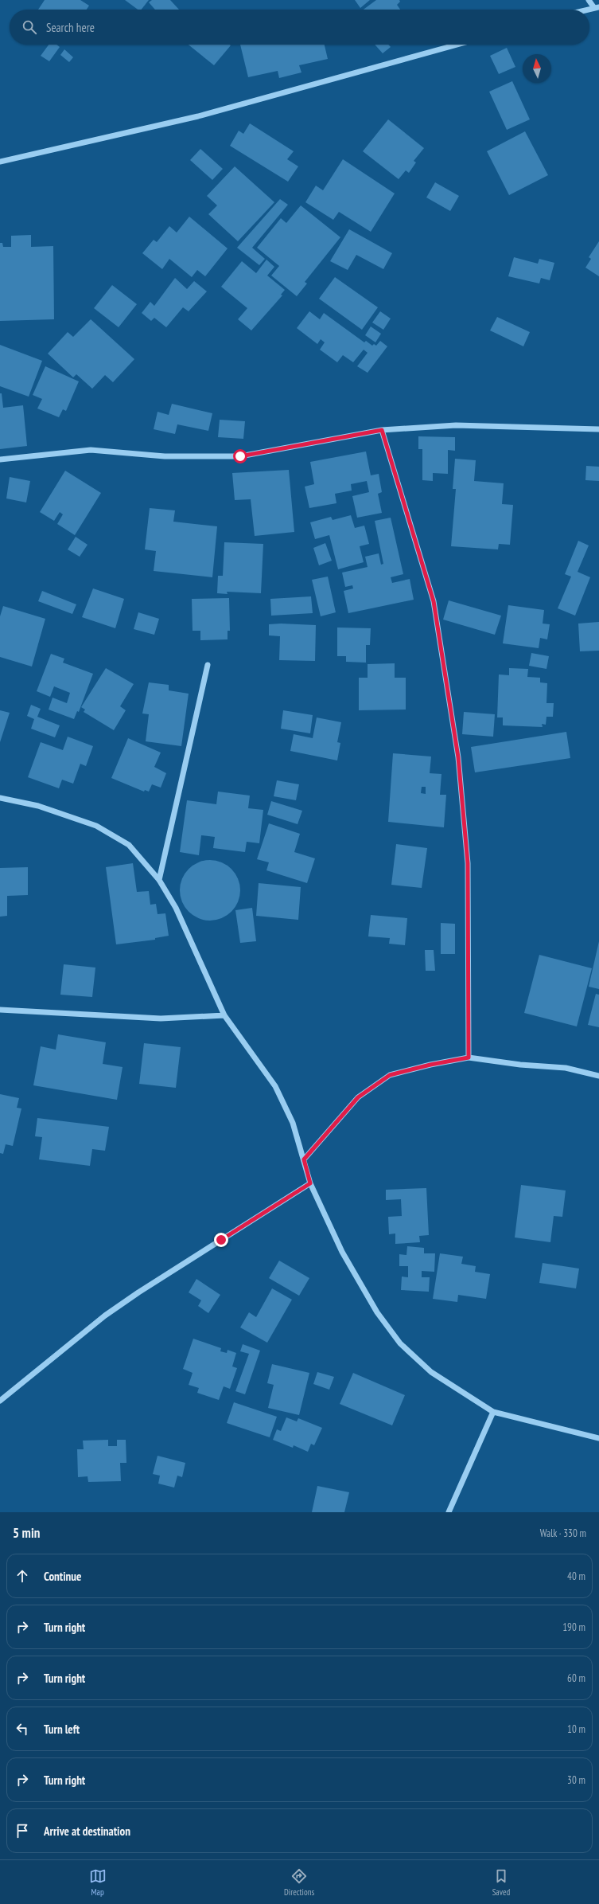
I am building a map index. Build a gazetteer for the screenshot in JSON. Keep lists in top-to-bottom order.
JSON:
{
  "north": "top",
  "page": {
    "search": "Search here",
    "heading": ["5 min", "Walk · 330 m"],
    "list": [
      ["Continue", "40 m"],
      ["Turn right", "190 m"],
      ["Turn right", "60 m"],
      ["Turn left", "10 m"],
      ["Turn right", "30 m"],
      "Arrive at destination"
    ],
    "nav": ["Map", "Directions", "Saved"]
  }
}
